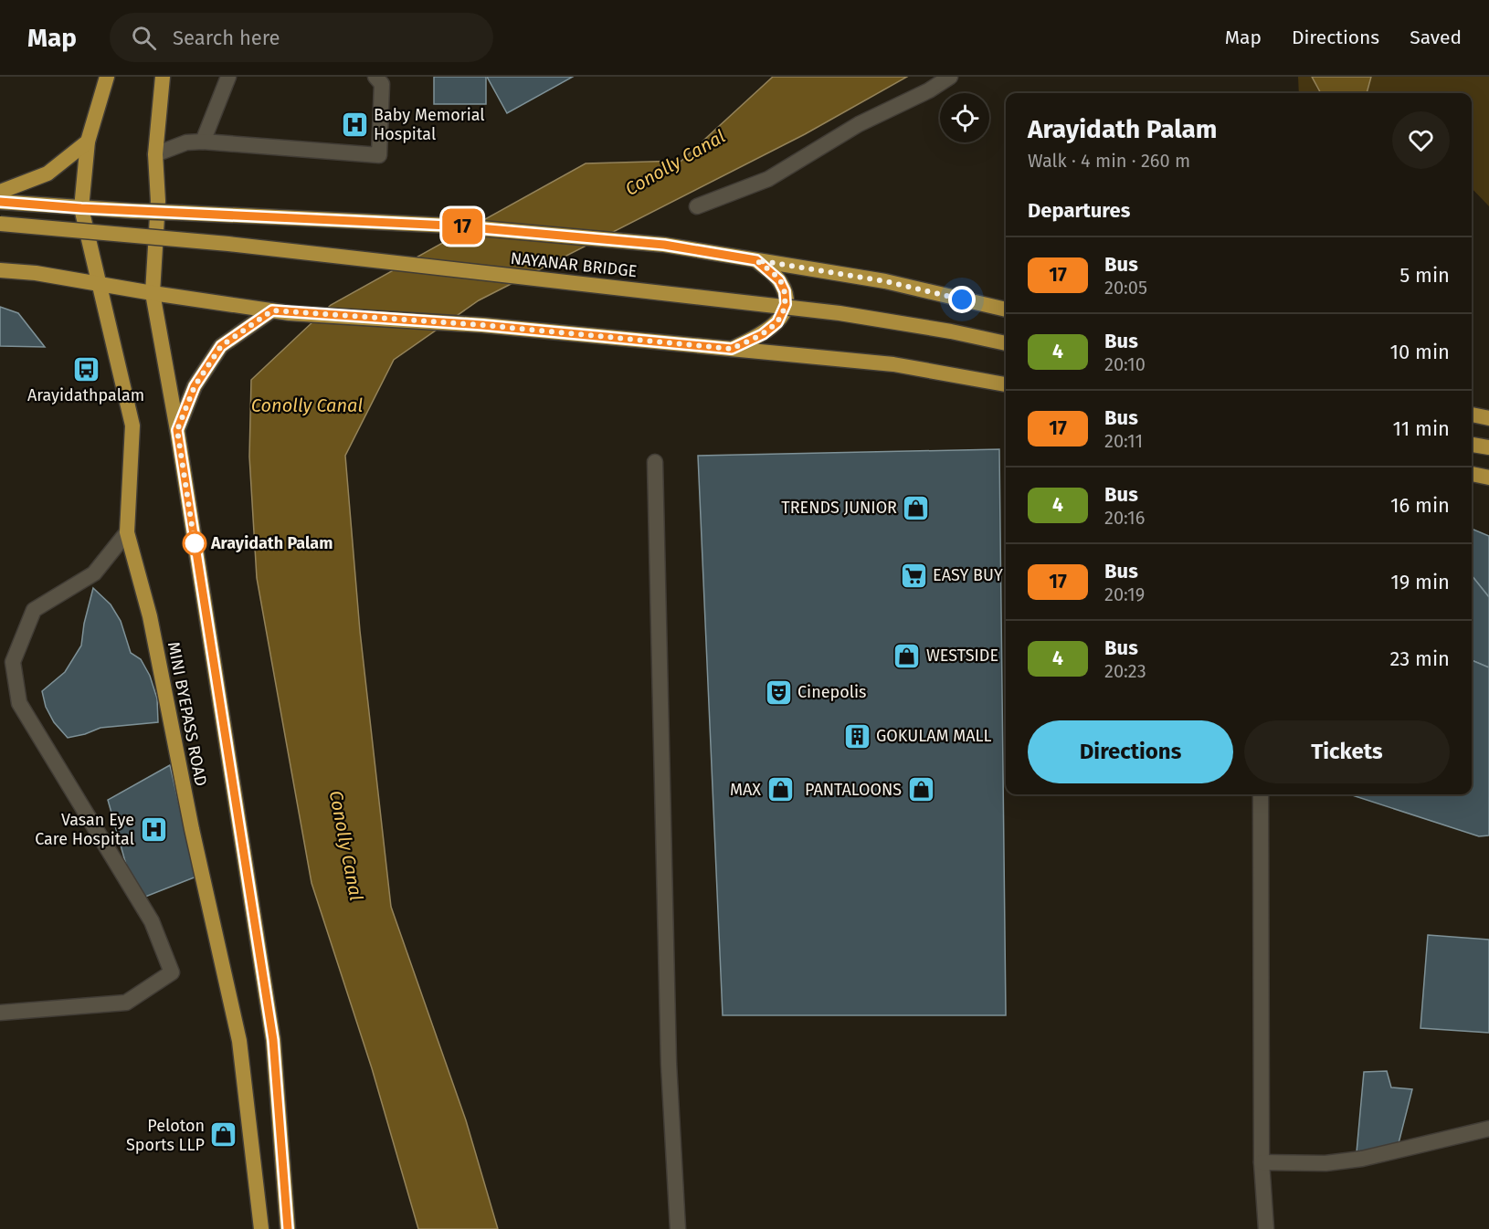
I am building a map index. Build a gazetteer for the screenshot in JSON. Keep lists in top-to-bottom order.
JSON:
{
  "streets": {
    "main road": ["NAYANAR BRIDGE", "MINI BYEPASS ROAD"]
  },
  "water": ["Conolly Canal"],
  "places": {
    "hospital": ["Baby Memorial Hospital", "Vasan Eye Care Hospital"],
    "bus stop": ["Arayidathpalam"],
    "shop": [
      "TRENDS JUNIOR",
      "WESTSIDE",
      "MAX",
      "PANTALOONS",
      "Peloton Sports LLP"
    ],
    "other": ["Arayidath Palam"],
    "supermarket": ["EASY BUY"],
    "theatre": ["Cinepolis"],
    "building": ["GOKULAM MALL"]
  },
  "lines": ["bus line 17"],
  "page": {
    "header": "Map",
    "search": "Search here",
    "nav": ["Map", "Directions", "Saved"],
    "on_map": "17",
    "heading": [
      ["Arayidath Palam", "Walk · 4 min · 260 m"],
      "Departures"
    ],
    "list": [
      {
        "mark": "17",
        "name": "Bus",
        "note": "20:05",
        "value": "5 min"
      },
      {
        "mark": "4",
        "name": "Bus",
        "note": "20:10",
        "value": "10 min"
      },
      {
        "mark": "17",
        "name": "Bus",
        "note": "20:11",
        "value": "11 min"
      },
      {
        "mark": "4",
        "name": "Bus",
        "note": "20:16",
        "value": "16 min"
      },
      {
        "mark": "17",
        "name": "Bus",
        "note": "20:19",
        "value": "19 min"
      },
      {
        "mark": "4",
        "name": "Bus",
        "note": "20:23",
        "value": "23 min"
      }
    ],
    "buttons": ["Directions", "Tickets"]
  }
}
